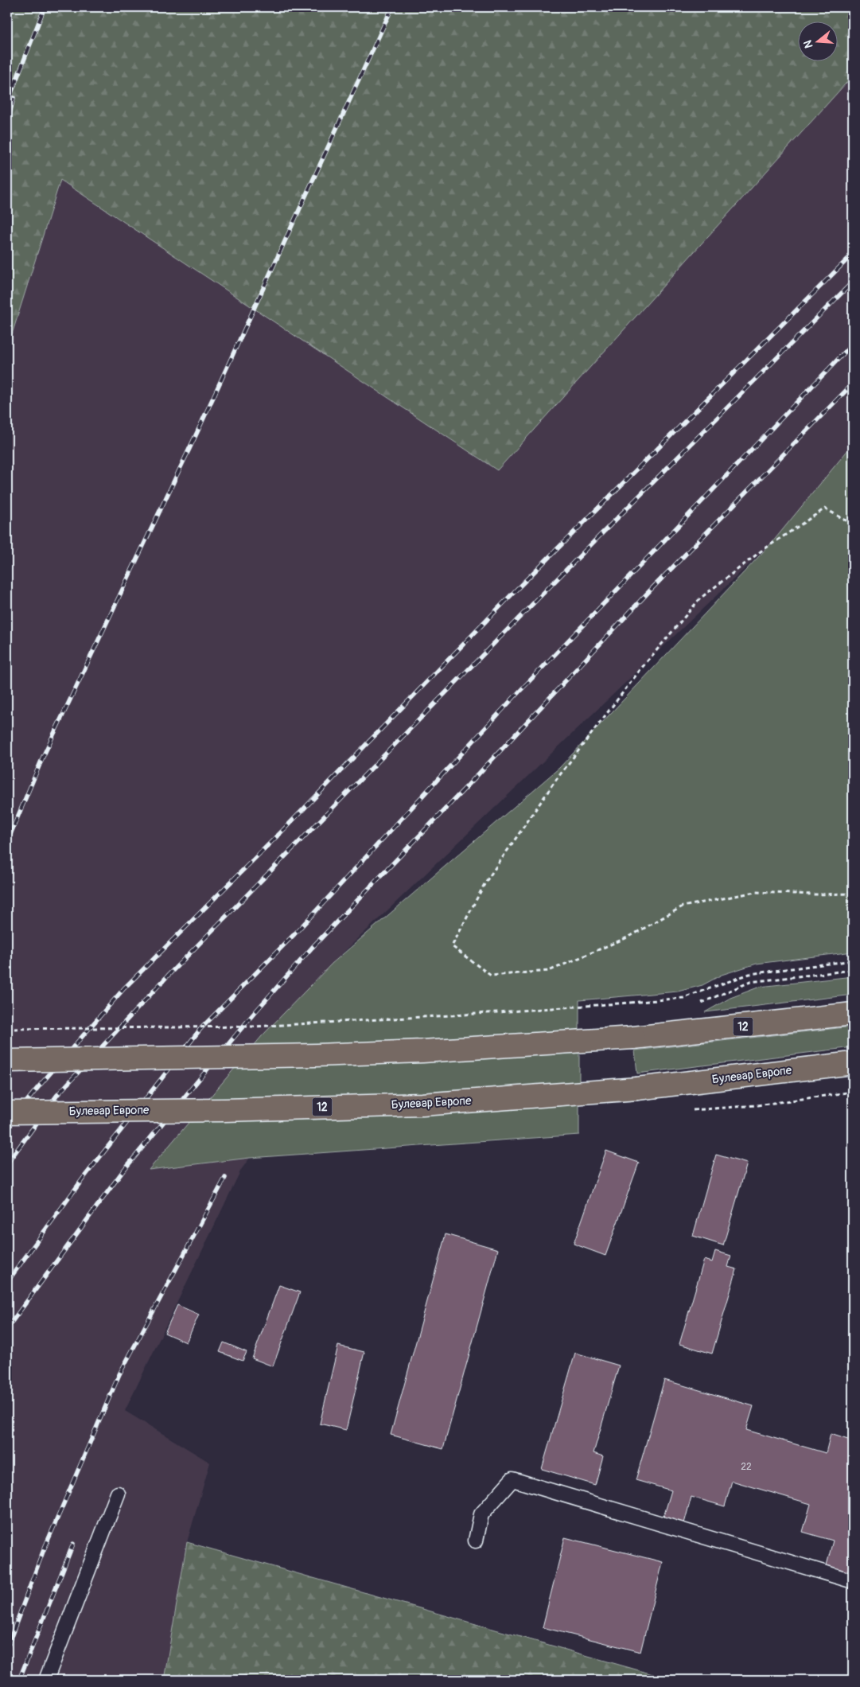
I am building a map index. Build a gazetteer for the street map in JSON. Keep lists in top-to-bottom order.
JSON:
{
  "streets": {
    "main road": ["12", "Булевар Европе"]
  },
  "house_numbers": ["22"],
  "north": "left"
}
